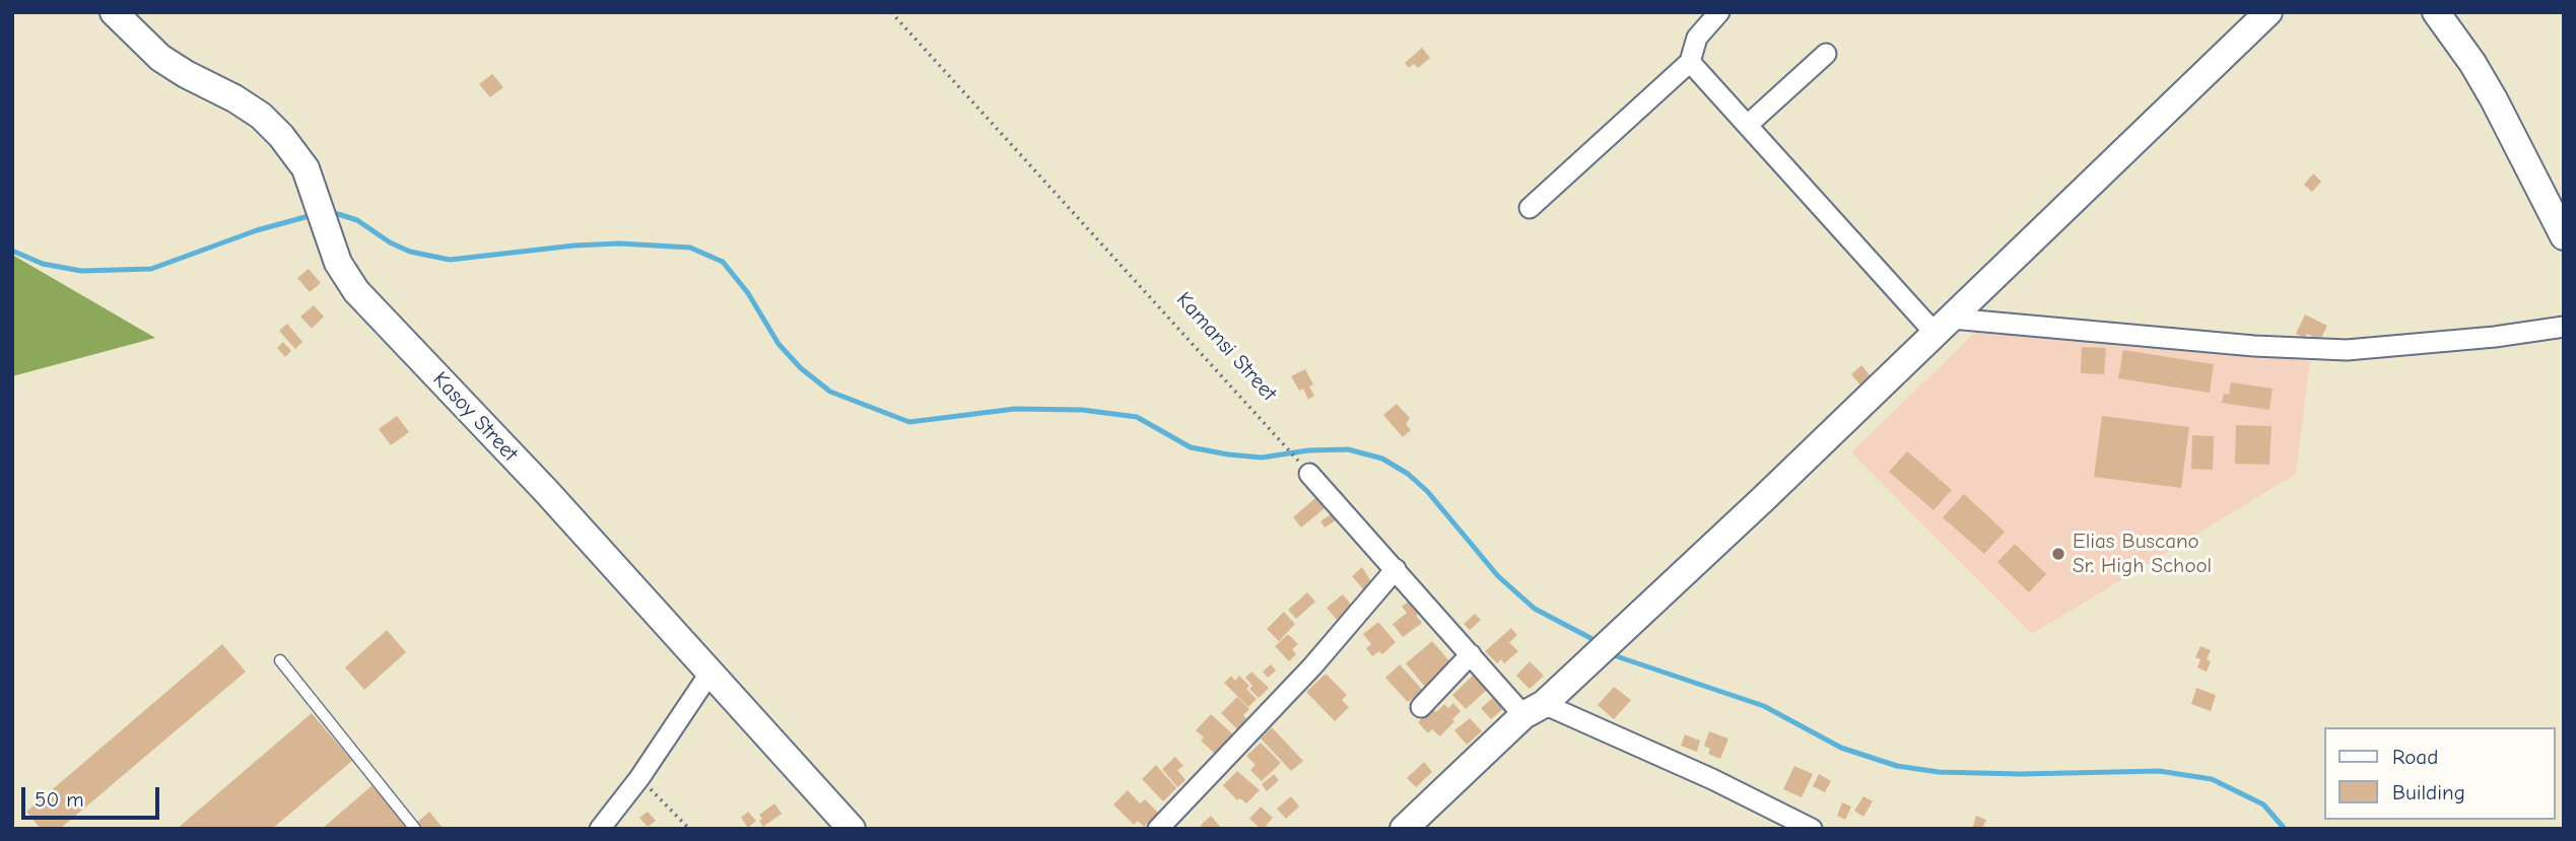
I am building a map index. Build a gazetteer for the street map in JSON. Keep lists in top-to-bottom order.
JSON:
{
  "streets": {
    "street": ["Kasoy Street"],
    "path": ["Kamansi Street"]
  },
  "places": ["Elias Buscano Sr. High School"],
  "legend": ["Road", "Building"],
  "scale_bar": "50 m"
}
